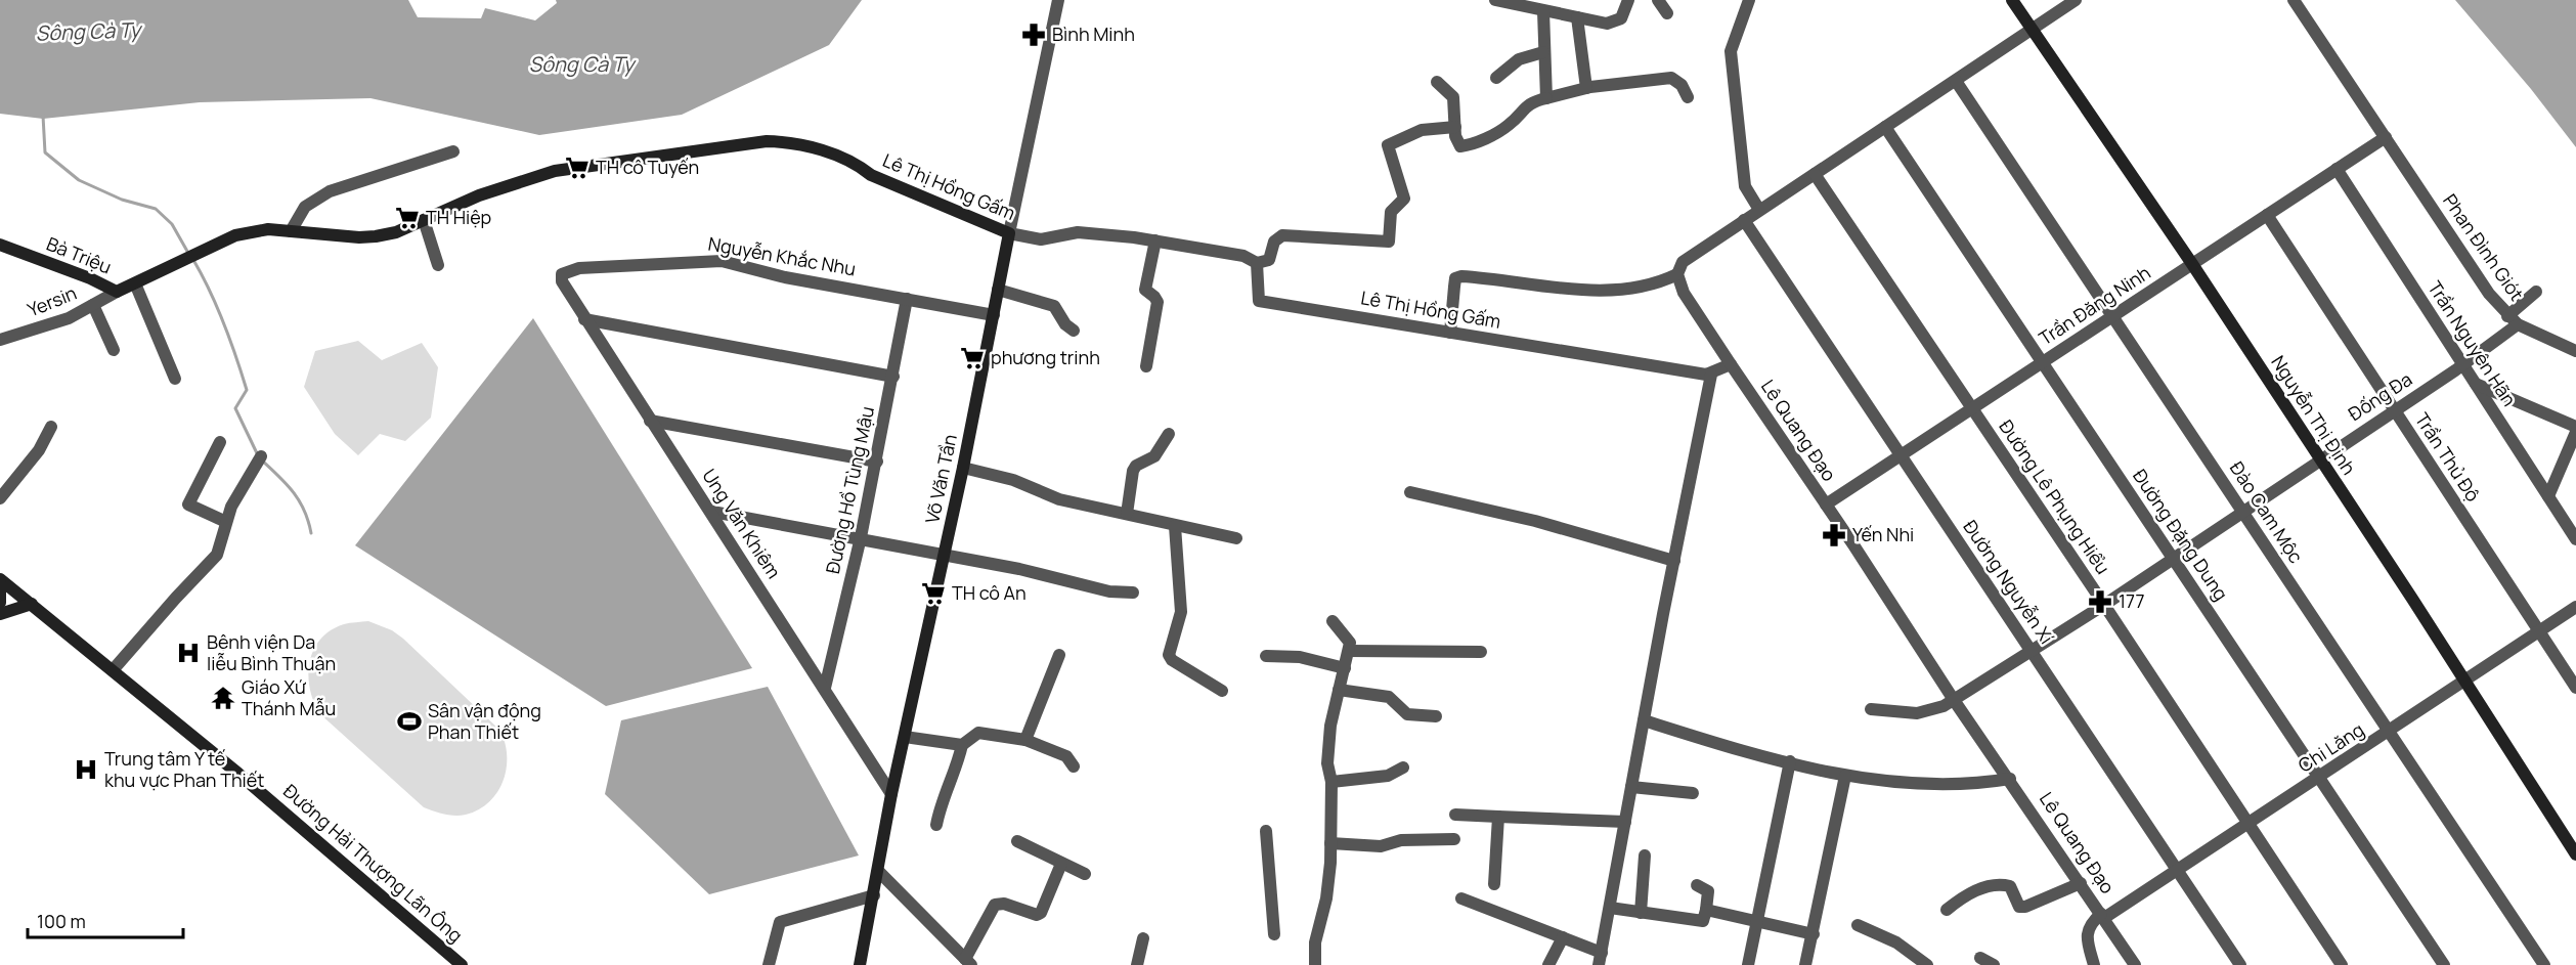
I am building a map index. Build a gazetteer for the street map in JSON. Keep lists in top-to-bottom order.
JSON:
{
  "streets": {
    "street": [
      "Lê Thị Hồng Gấm",
      "Phan Đình Giót",
      "Bà Triệu",
      "Nguyễn Khắc Nhu",
      "Yersin",
      "Trần Đăng Ninh",
      "Trần Nguyên Hãn",
      "Đống Đa",
      "Nguyễn Thị Định",
      "Lê Quang Đạo",
      "Trần Thủ Độ",
      "Võ Văn Tần",
      "Đường Hồ Tùng Mậu",
      "Đường Lê Phụng Hiểu",
      "Đào Cam Mộc",
      "Ung Văn Khiêm",
      "Đường Đặng Dung",
      "Đường Nguyễn Xí",
      "Chi Lăng",
      "Đường Hải Thượng Lãn Ông"
    ]
  },
  "crossings": [
    ["Lê Thị Hồng Gấm", "Bà Triệu"],
    ["Lê Thị Hồng Gấm", "Võ Văn Tần"],
    ["Phan Đình Giót", "Trần Đăng Ninh"],
    ["Phan Đình Giót", "Đống Đa"],
    ["Bà Triệu", "Yersin"],
    ["Nguyễn Khắc Nhu", "Võ Văn Tần"],
    ["Nguyễn Khắc Nhu", "Đường Hồ Tùng Mậu"],
    ["Nguyễn Khắc Nhu", "Ung Văn Khiêm"],
    ["Trần Đăng Ninh", "Trần Nguyên Hãn"],
    ["Trần Đăng Ninh", "Nguyễn Thị Định"],
    ["Trần Đăng Ninh", "Lê Quang Đạo"],
    ["Trần Đăng Ninh", "Trần Thủ Độ"],
    ["Trần Đăng Ninh", "Đường Lê Phụng Hiểu"],
    ["Trần Đăng Ninh", "Đào Cam Mộc"],
    ["Trần Đăng Ninh", "Đường Đặng Dung"],
    ["Trần Đăng Ninh", "Đường Nguyễn Xí"],
    ["Trần Nguyên Hãn", "Đống Đa"],
    ["Đống Đa", "Nguyễn Thị Định"],
    ["Đống Đa", "Lê Quang Đạo"],
    ["Đống Đa", "Trần Thủ Độ"],
    ["Đống Đa", "Đường Lê Phụng Hiểu"],
    ["Đống Đa", "Đào Cam Mộc"],
    ["Đống Đa", "Đường Đặng Dung"],
    ["Đống Đa", "Đường Nguyễn Xí"],
    ["Nguyễn Thị Định", "Chi Lăng"],
    ["Lê Quang Đạo", "Chi Lăng"],
    ["Trần Thủ Độ", "Chi Lăng"],
    ["Võ Văn Tần", "Ung Văn Khiêm"],
    ["Đường Hồ Tùng Mậu", "Ung Văn Khiêm"],
    ["Đường Lê Phụng Hiểu", "Chi Lăng"],
    ["Đào Cam Mộc", "Chi Lăng"],
    ["Đường Đặng Dung", "Chi Lăng"],
    ["Đường Nguyễn Xí", "Chi Lăng"]
  ],
  "water": ["Sông Cà Ty"],
  "places": {
    "pharmacy": ["Bình Minh", "Yến Nhi", "177"],
    "supermarket": [
      "TH cô Tuyến",
      "TH Hiệp",
      "phương trinh",
      "TH cô An"
    ],
    "hospital": ["Bệnh viện Da liễu Bình Thuận", "Trung tâm Y tế khu vực Phan Thiết"],
    "temple": ["Giáo Xứ Thánh Mẫu"],
    "sports": ["Sân vận động Phan Thiết"]
  },
  "scale_bar": "100 m"
}
